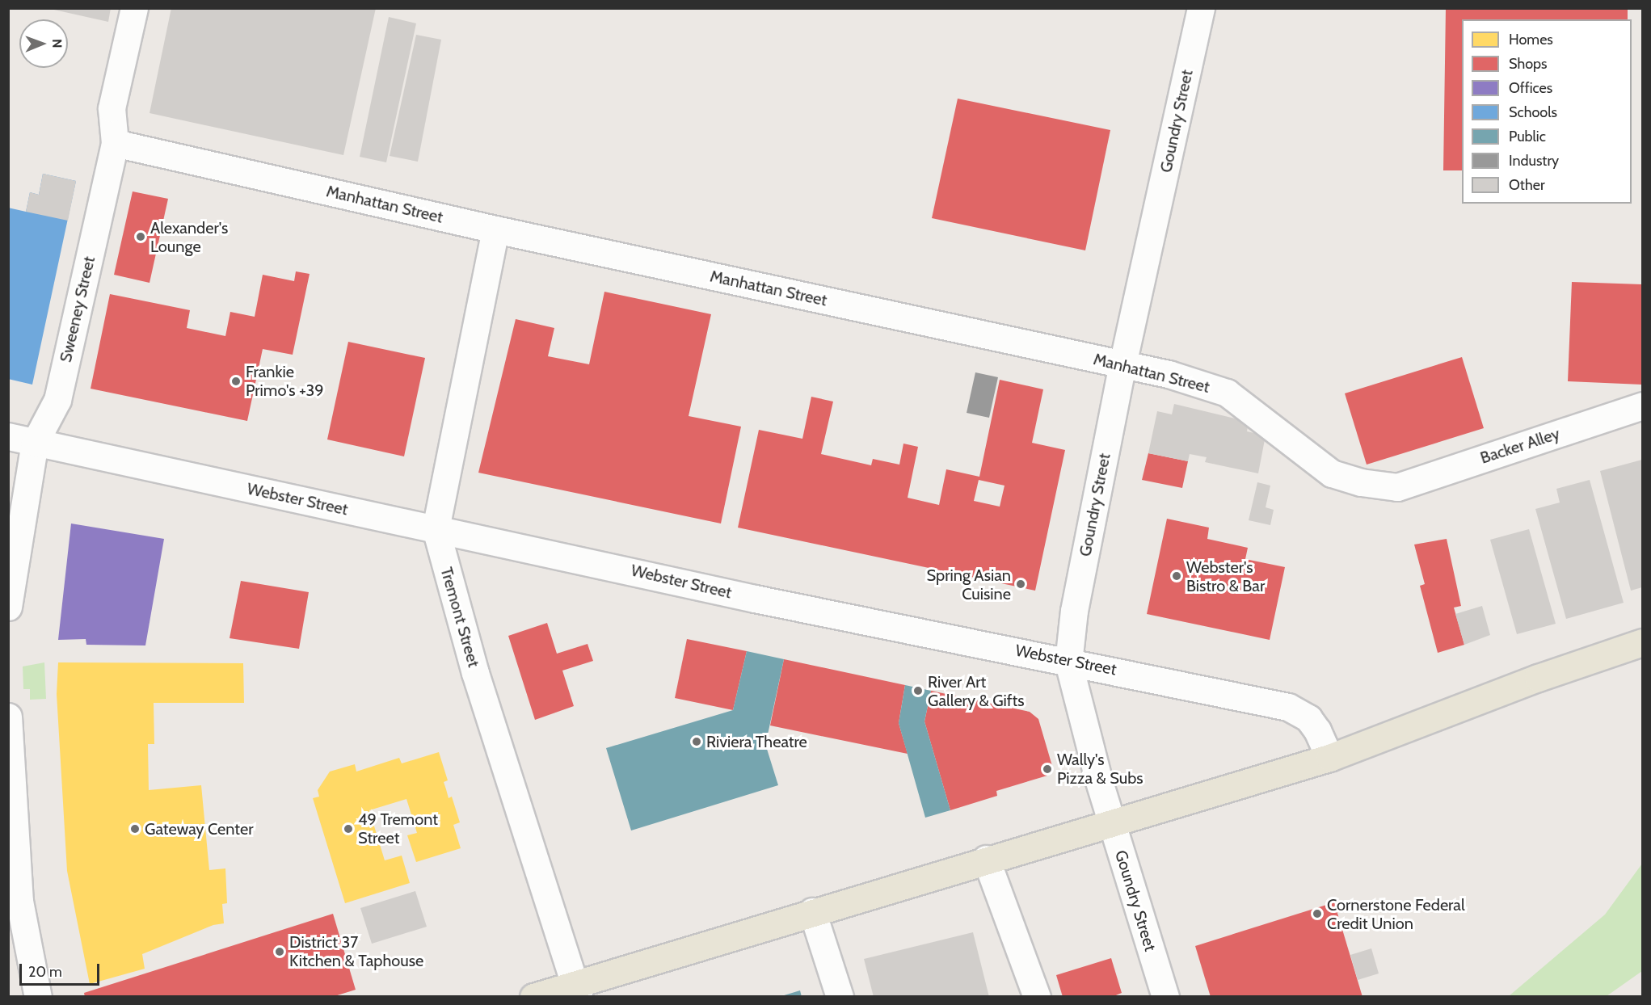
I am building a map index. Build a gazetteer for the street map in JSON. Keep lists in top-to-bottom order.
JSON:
{
  "streets": {
    "street": [
      "Goundry Street",
      "Manhattan Street",
      "Sweeney Street",
      "Backer Alley",
      "Webster Street",
      "Tremont Street"
    ]
  },
  "crossings": [
    ["Goundry Street", "Manhattan Street"],
    ["Goundry Street", "Webster Street"],
    ["Manhattan Street", "Sweeney Street"],
    ["Manhattan Street", "Backer Alley"],
    ["Manhattan Street", "Tremont Street"],
    ["Sweeney Street", "Webster Street"],
    ["Webster Street", "Tremont Street"]
  ],
  "places": [
    "Alexander's Lounge",
    "Frankie Primo's +39",
    "Webster's Bistro & Bar",
    "Spring Asian Cuisine",
    "River Art Gallery & Gifts",
    "Riviera Theatre",
    "Wally's Pizza & Subs",
    "Gateway Center",
    "49 Tremont Street",
    "Cornerstone Federal Credit Union",
    "District 37 Kitchen & Taphouse"
  ],
  "legend": [
    "Homes",
    "Shops",
    "Offices",
    "Schools",
    "Public",
    "Industry",
    "Other"
  ],
  "scale_bar": "20 m",
  "north": "right"
}
